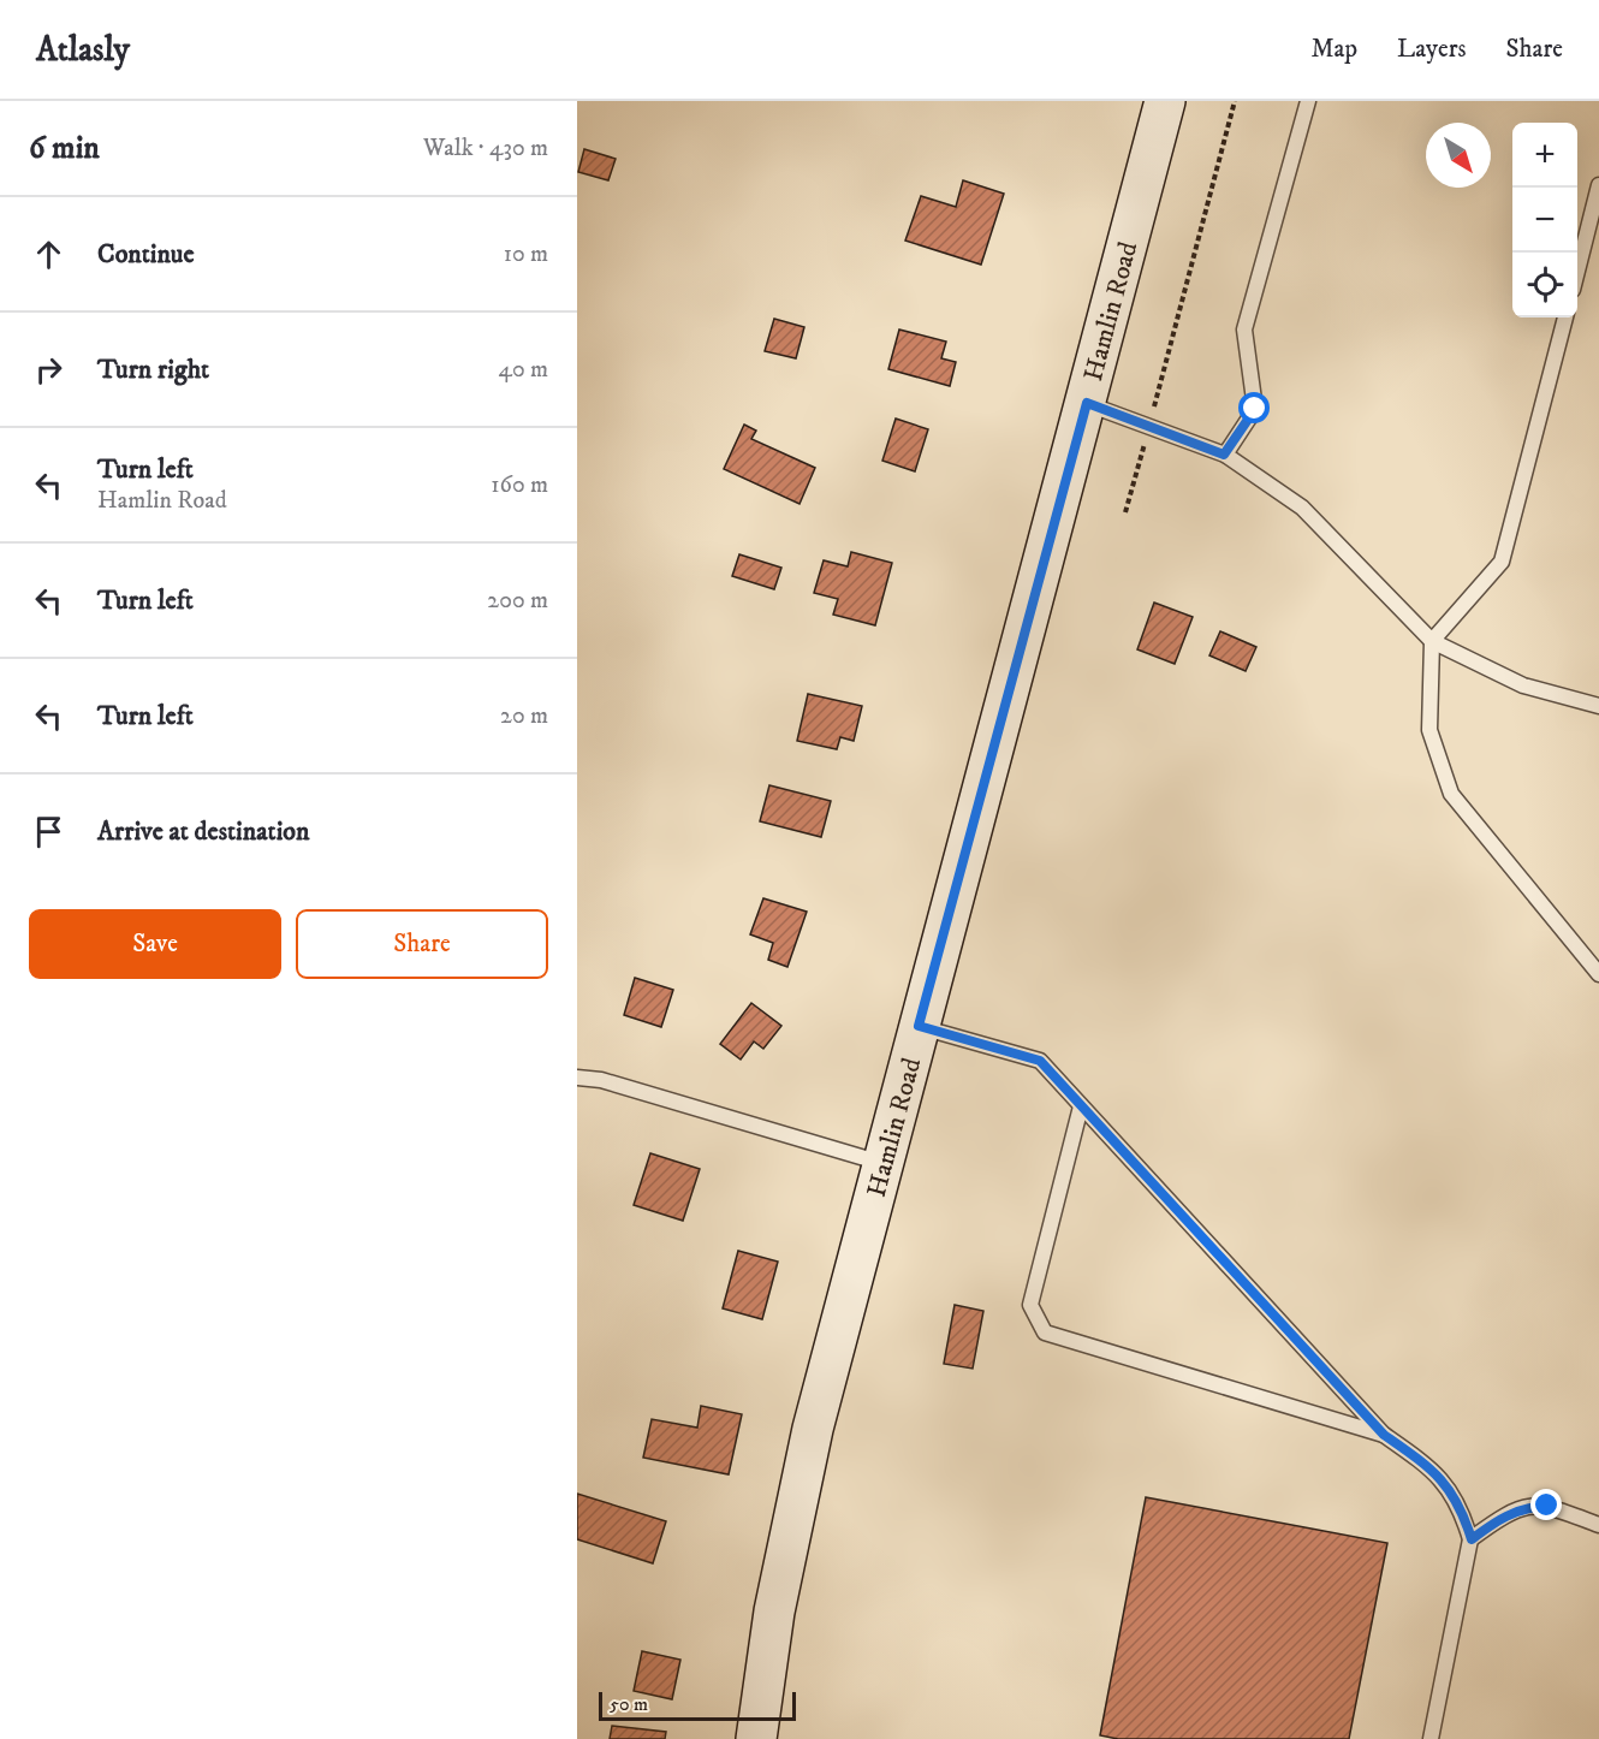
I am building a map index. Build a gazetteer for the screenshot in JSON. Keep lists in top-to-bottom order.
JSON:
{
  "streets": {
    "street": ["Hamlin Road"]
  },
  "scale_bar": "50 m",
  "north": "bottom right",
  "page": {
    "header": "Atlasly",
    "nav": ["Map", "Layers", "Share"],
    "heading": ["6 min", "Walk · 430 m"],
    "map_buttons": ["+", "−"],
    "list": [
      ["Continue", "10 m"],
      ["Turn right", "40 m"],
      ["Turn left", "Hamlin Road", "160 m"],
      ["Turn left", "200 m"],
      ["Turn left", "20 m"],
      "Arrive at destination"
    ],
    "buttons": ["Save", "Share"],
    "scale": "50 m"
  }
}
